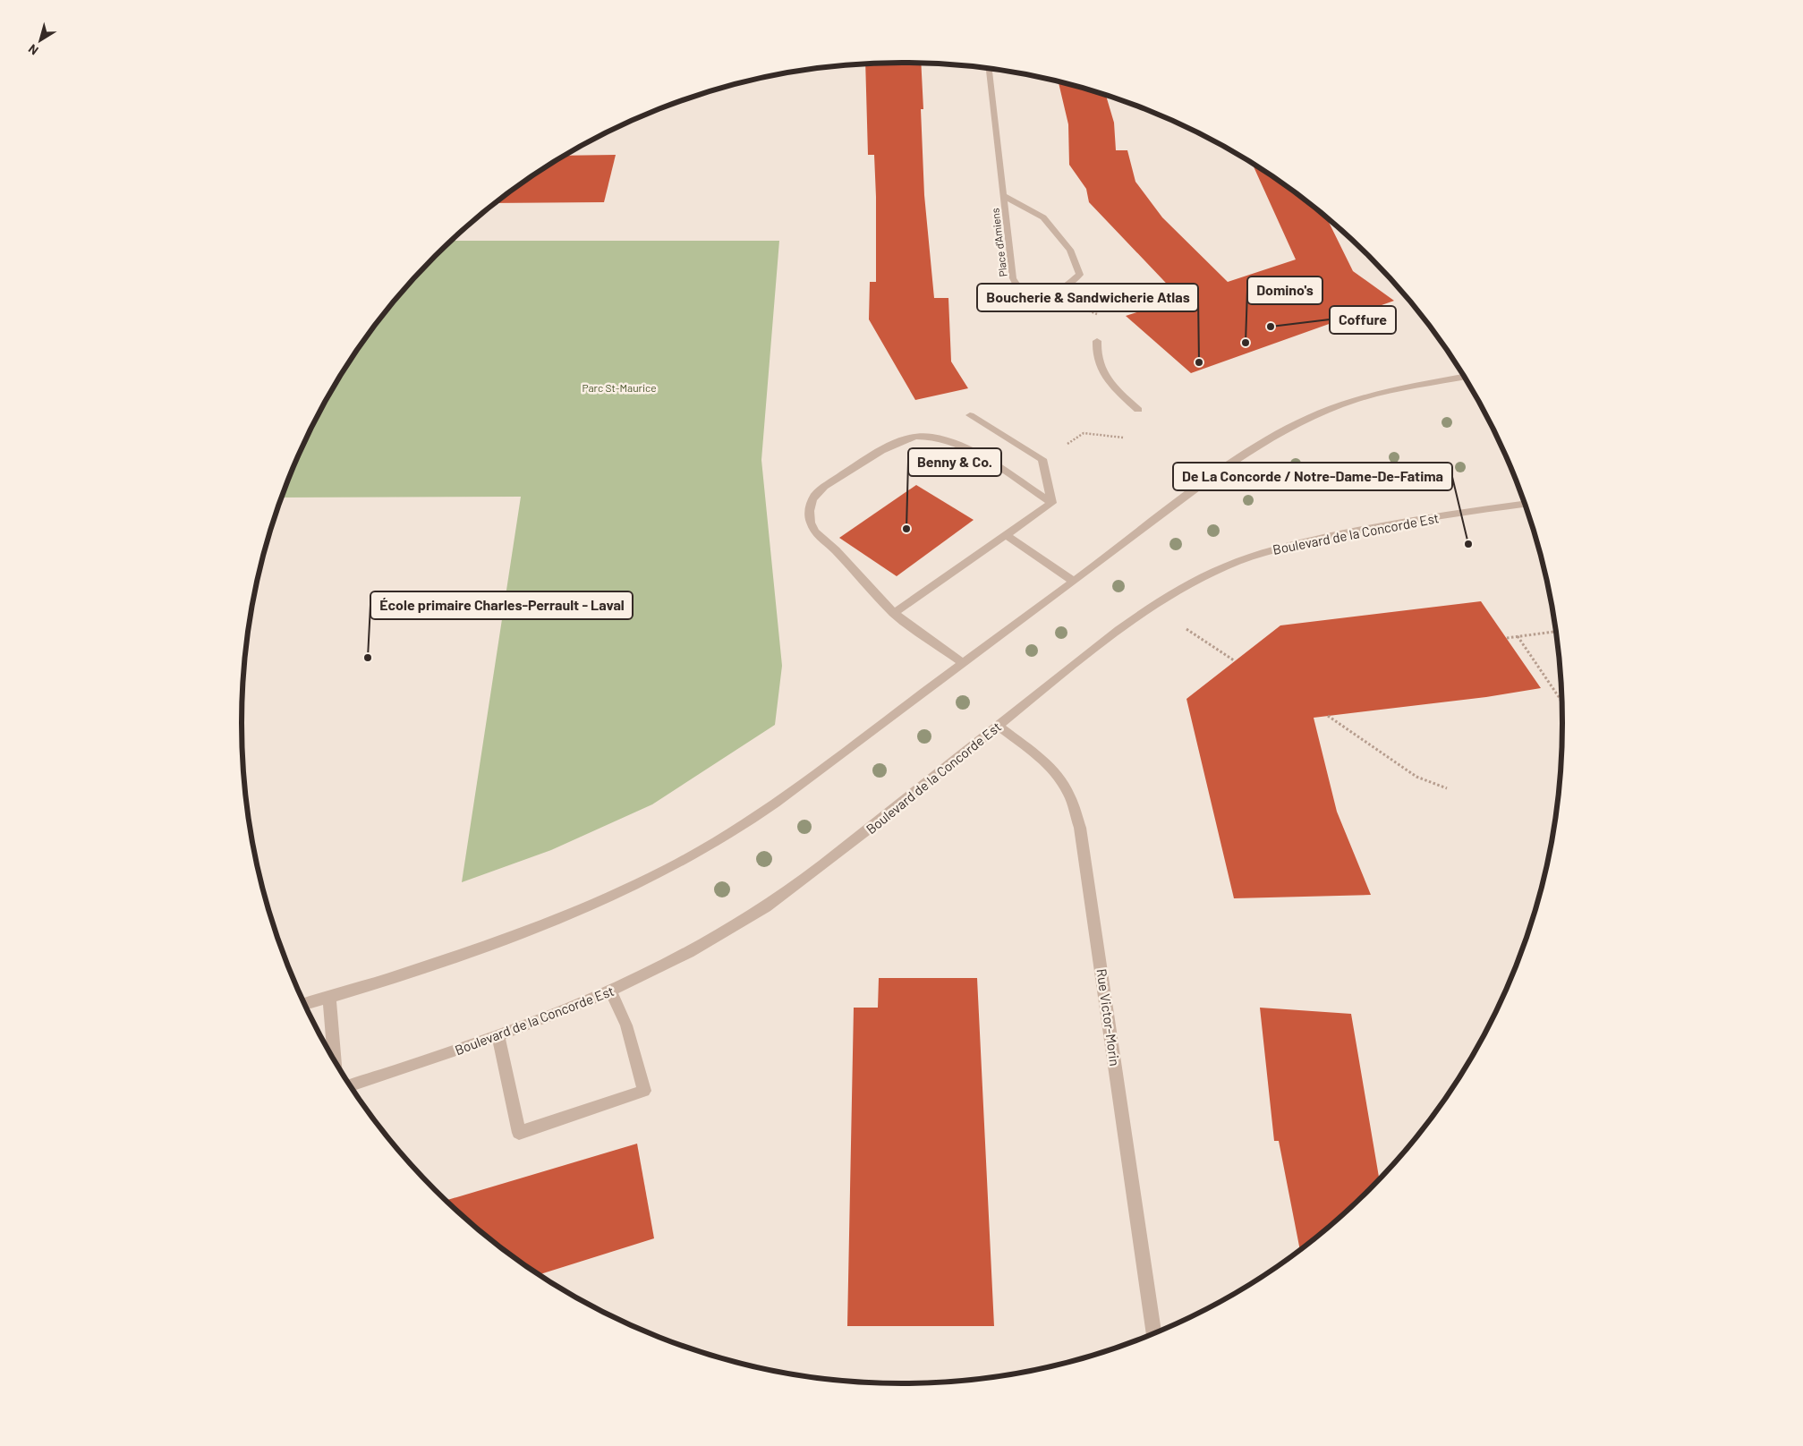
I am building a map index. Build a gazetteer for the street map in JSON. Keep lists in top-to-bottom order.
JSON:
{
  "streets": {
    "street": ["Place d'Amiens", "Boulevard de la Concorde Est", "Rue Victor-Morin"]
  },
  "crossings": [
    ["Boulevard de la Concorde Est", "Rue Victor-Morin"]
  ],
  "parks": ["Parc St-Maurice"],
  "places": [
    "Coffure",
    "Domino's",
    "Boucherie & Sandwicherie Atlas",
    "Benny & Co.",
    "De La Concorde / Notre-Dame-De-Fatima",
    "École primaire Charles-Perrault - Laval"
  ],
  "north": "bottom left"
}
